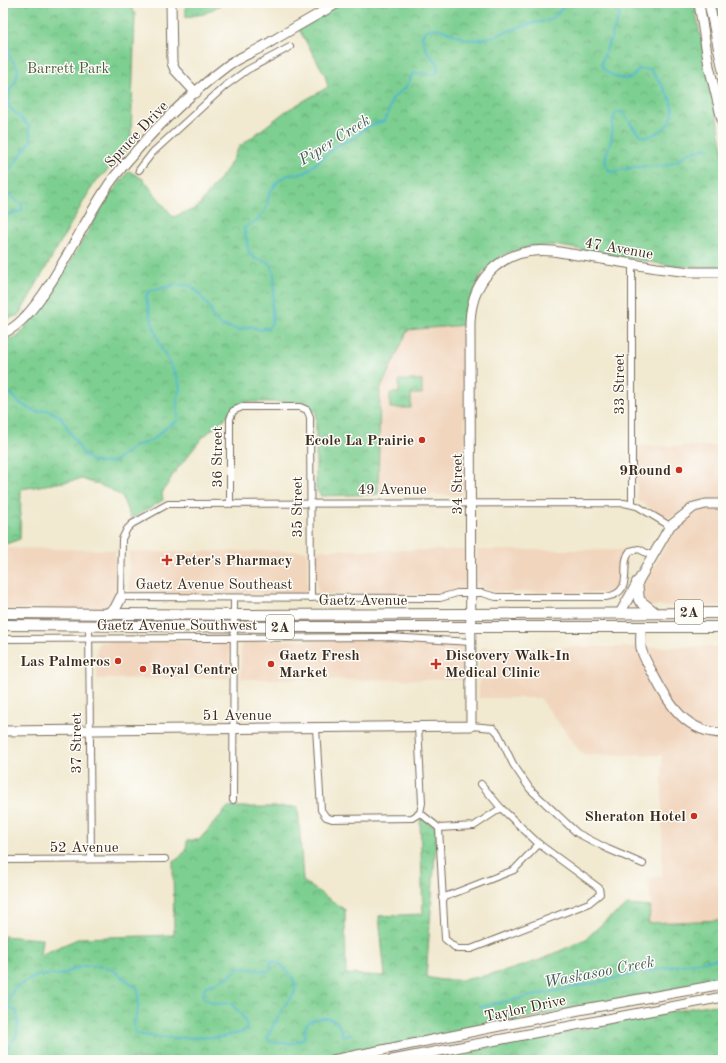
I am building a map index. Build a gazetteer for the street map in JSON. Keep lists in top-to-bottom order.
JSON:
{
  "streets": {
    "main road": ["Gaetz Avenue", "2A"],
    "street": [
      "Spruce Drive",
      "47 Avenue",
      "33 Street",
      "36 Street",
      "34 Street",
      "49 Avenue",
      "35 Street",
      "Gaetz Avenue Southeast",
      "Gaetz Avenue Southwest",
      "51 Avenue",
      "37 Street",
      "52 Avenue",
      "Taylor Drive"
    ]
  },
  "crossings": [
    ["47 Avenue", "33 Street"],
    ["47 Avenue", "34 Street"],
    ["33 Street", "49 Avenue"],
    ["36 Street", "49 Avenue"],
    ["36 Street", "35 Street"],
    ["34 Street", "49 Avenue"],
    ["34 Street", "Gaetz Avenue Southeast"],
    ["34 Street", "Gaetz Avenue"],
    ["34 Street", "Gaetz Avenue Southwest"],
    ["34 Street", "51 Avenue"],
    ["49 Avenue", "35 Street"],
    ["49 Avenue", "Gaetz Avenue Southeast"],
    ["35 Street", "Gaetz Avenue Southeast"],
    ["Gaetz Avenue", "37 Street"],
    ["Gaetz Avenue Southwest", "37 Street"],
    ["51 Avenue", "37 Street"],
    ["37 Street", "52 Avenue"]
  ],
  "water": ["Piper Creek", "Waskasoo Creek"],
  "parks": ["Barrett Park"],
  "places": {
    "other": [
      "Ecole La Prairie",
      "9Round",
      "Las Palmeros",
      "Gaetz Fresh Market",
      "Royal Centre",
      "Sheraton Hotel"
    ],
    "health": ["Peter's Pharmacy", "Discovery Walk-In Medical Clinic"]
  }
}
